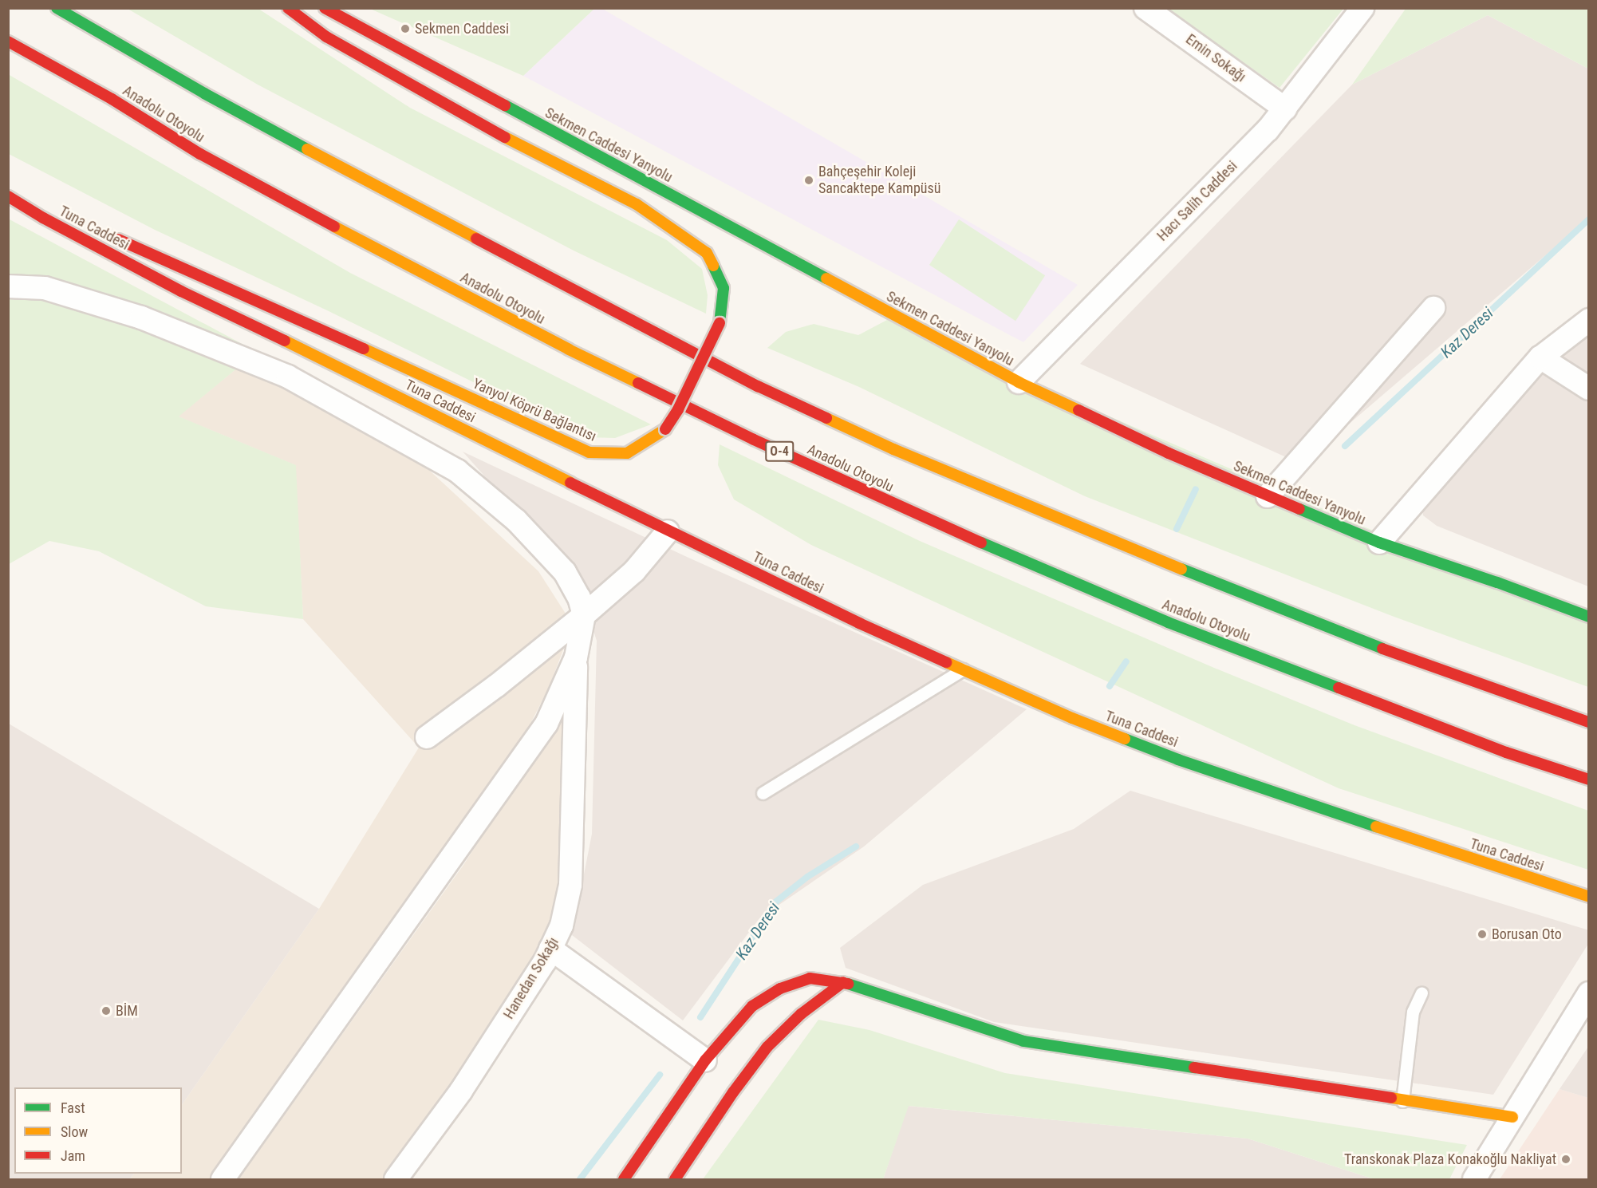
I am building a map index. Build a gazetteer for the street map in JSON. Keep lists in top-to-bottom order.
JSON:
{
  "streets": {
    "main road": [
      "Anadolu Otoyolu",
      "Sekmen Caddesi Yanyolu",
      "Tuna Caddesi",
      "Yanyol Köprü Bağlantısı",
      "O-4"
    ],
    "street": ["Emin Sokağı", "Hacı Salih Caddesi", "Hanedan Sokağı"]
  },
  "crossings": [
    ["Emin Sokağı", "Hacı Salih Caddesi"],
    ["Sekmen Caddesi Yanyolu", "Hacı Salih Caddesi"]
  ],
  "water": ["Kaz Deresi"],
  "places": [
    "Sekmen Caddesi",
    "Bahçeşehir Koleji Sancaktepe Kampüsü",
    "Borusan Oto",
    "BİM",
    "Transkonak Plaza Konakoğlu Nakliyat"
  ],
  "legend": ["Fast", "Slow", "Jam"]
}
